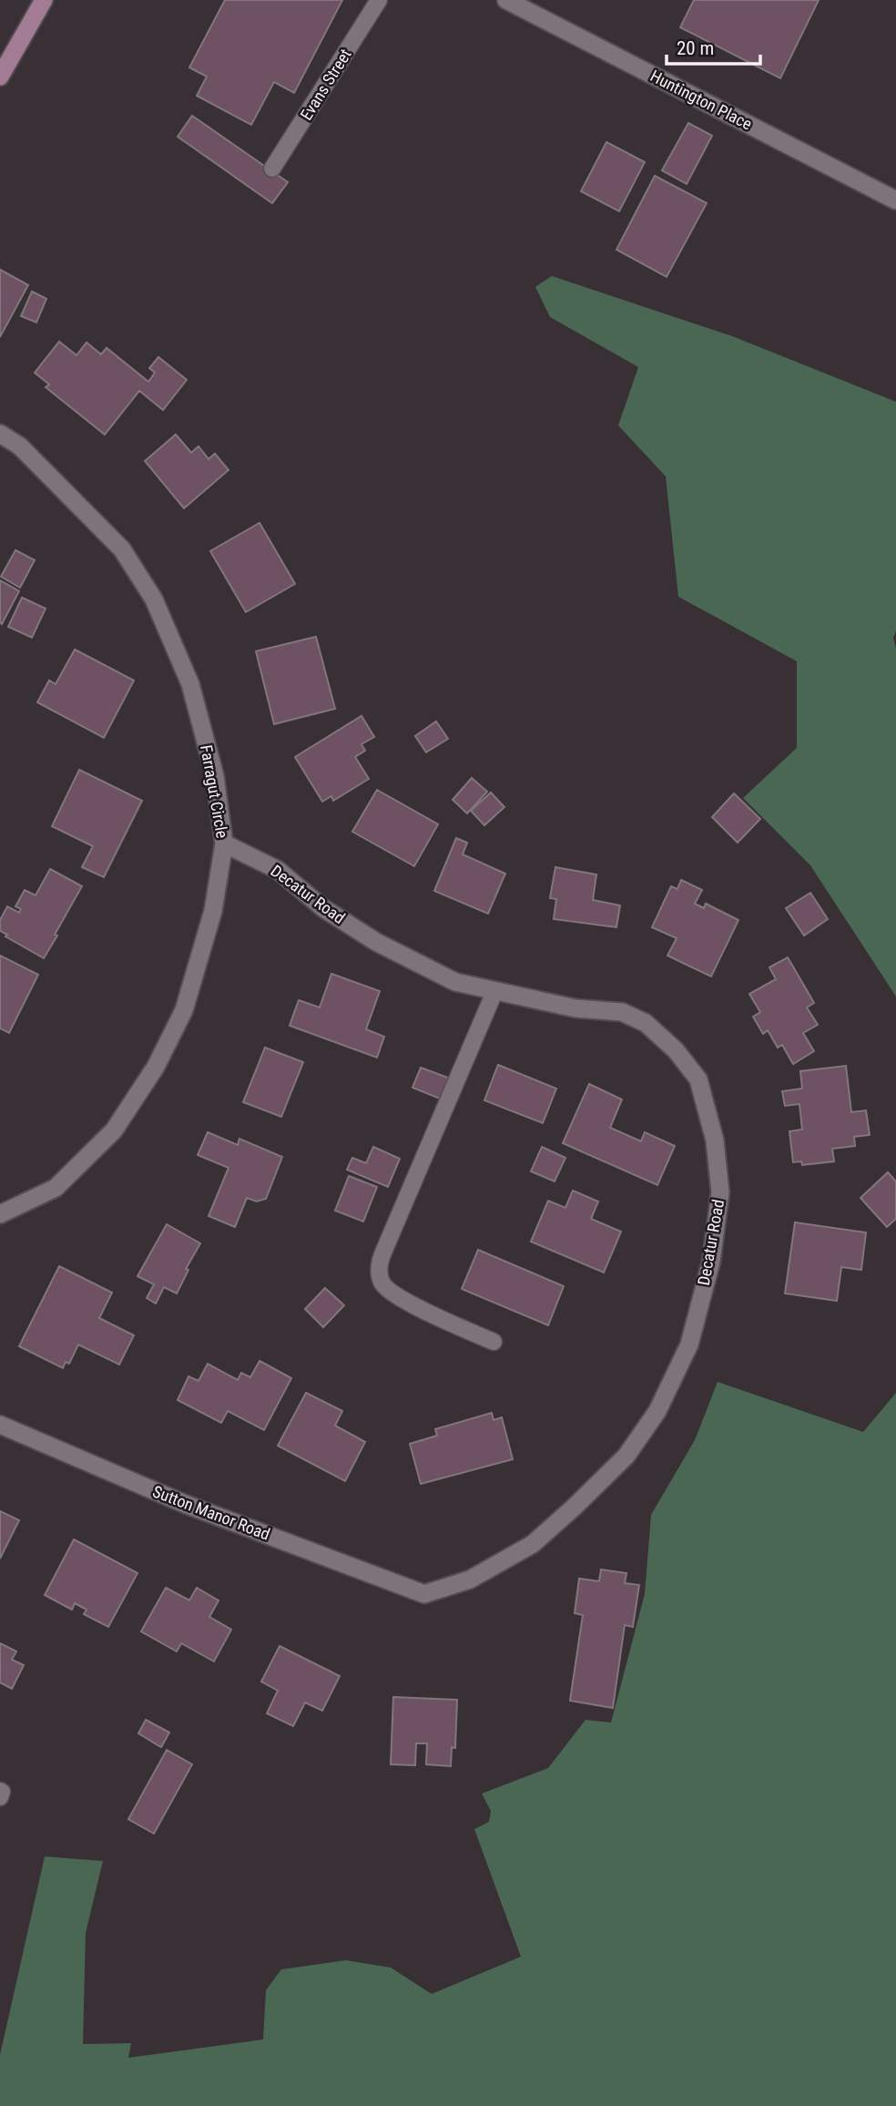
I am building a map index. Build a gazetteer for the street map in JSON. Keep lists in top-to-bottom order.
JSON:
{
  "streets": {
    "street": [
      "Huntington Place",
      "Farragut Circle",
      "Decatur Road",
      "Sutton Manor Road"
    ],
    "lane": ["Evans Street"]
  },
  "crossings": [
    ["Farragut Circle", "Decatur Road"],
    ["Decatur Road", "Sutton Manor Road"]
  ],
  "scale_bar": "20 m"
}
